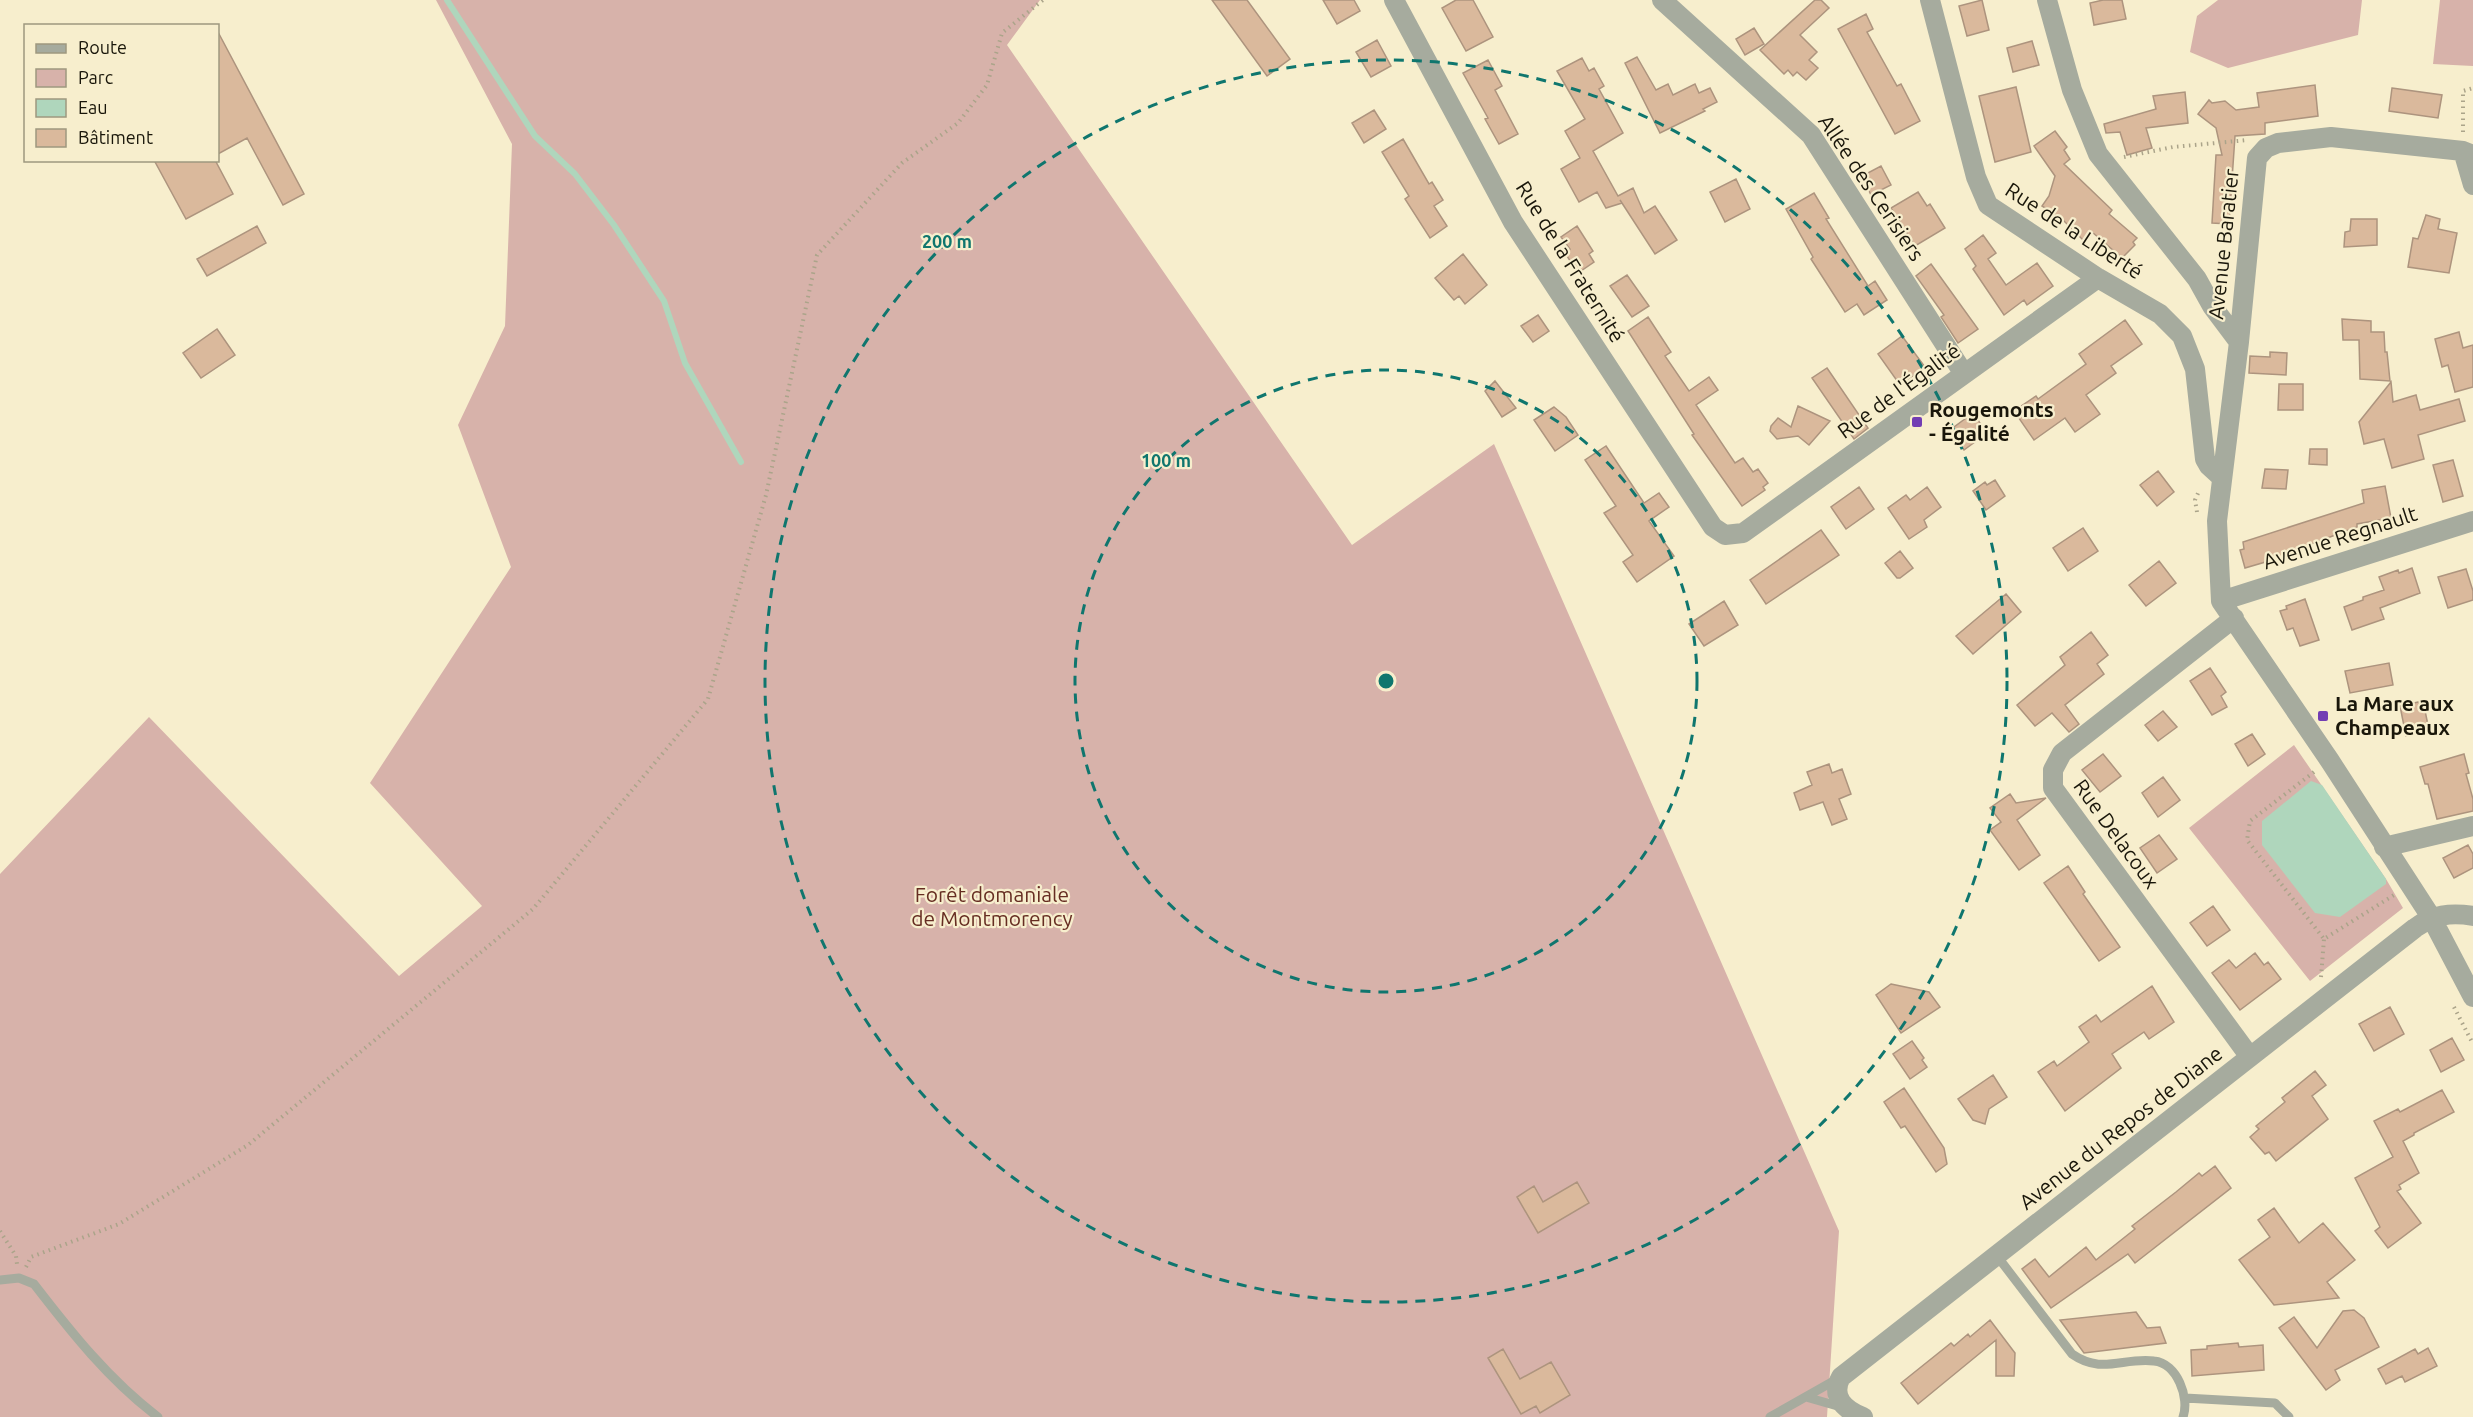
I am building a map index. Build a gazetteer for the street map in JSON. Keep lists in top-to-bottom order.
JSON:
{
  "streets": {
    "street": [
      "Allée des Cerisiers",
      "Rue de la Liberté",
      "Avenue Baratier",
      "Rue de la Fraternité",
      "Rue de l'Égalité",
      "Avenue Regnault",
      "Rue Delacoux",
      "Avenue du Repos de Diane"
    ]
  },
  "crossings": [
    ["Allée des Cerisiers", "Rue de l'Égalité"],
    ["Rue de la Liberté", "Avenue Baratier"],
    ["Rue de la Liberté", "Rue de l'Égalité"],
    ["Avenue Baratier", "Avenue Regnault"],
    ["Rue de la Fraternité", "Rue de l'Égalité"],
    ["Rue Delacoux", "Avenue du Repos de Diane"]
  ],
  "parks": ["Forêt domaniale de Montmorency"],
  "places": {
    "transit": ["Rougemonts - Égalité", "La Mare aux Champeaux"]
  },
  "legend": [
    "Route",
    "Parc",
    "Eau",
    "Bâtiment"
  ],
  "rings": ["200 m", "100 m"]
}
